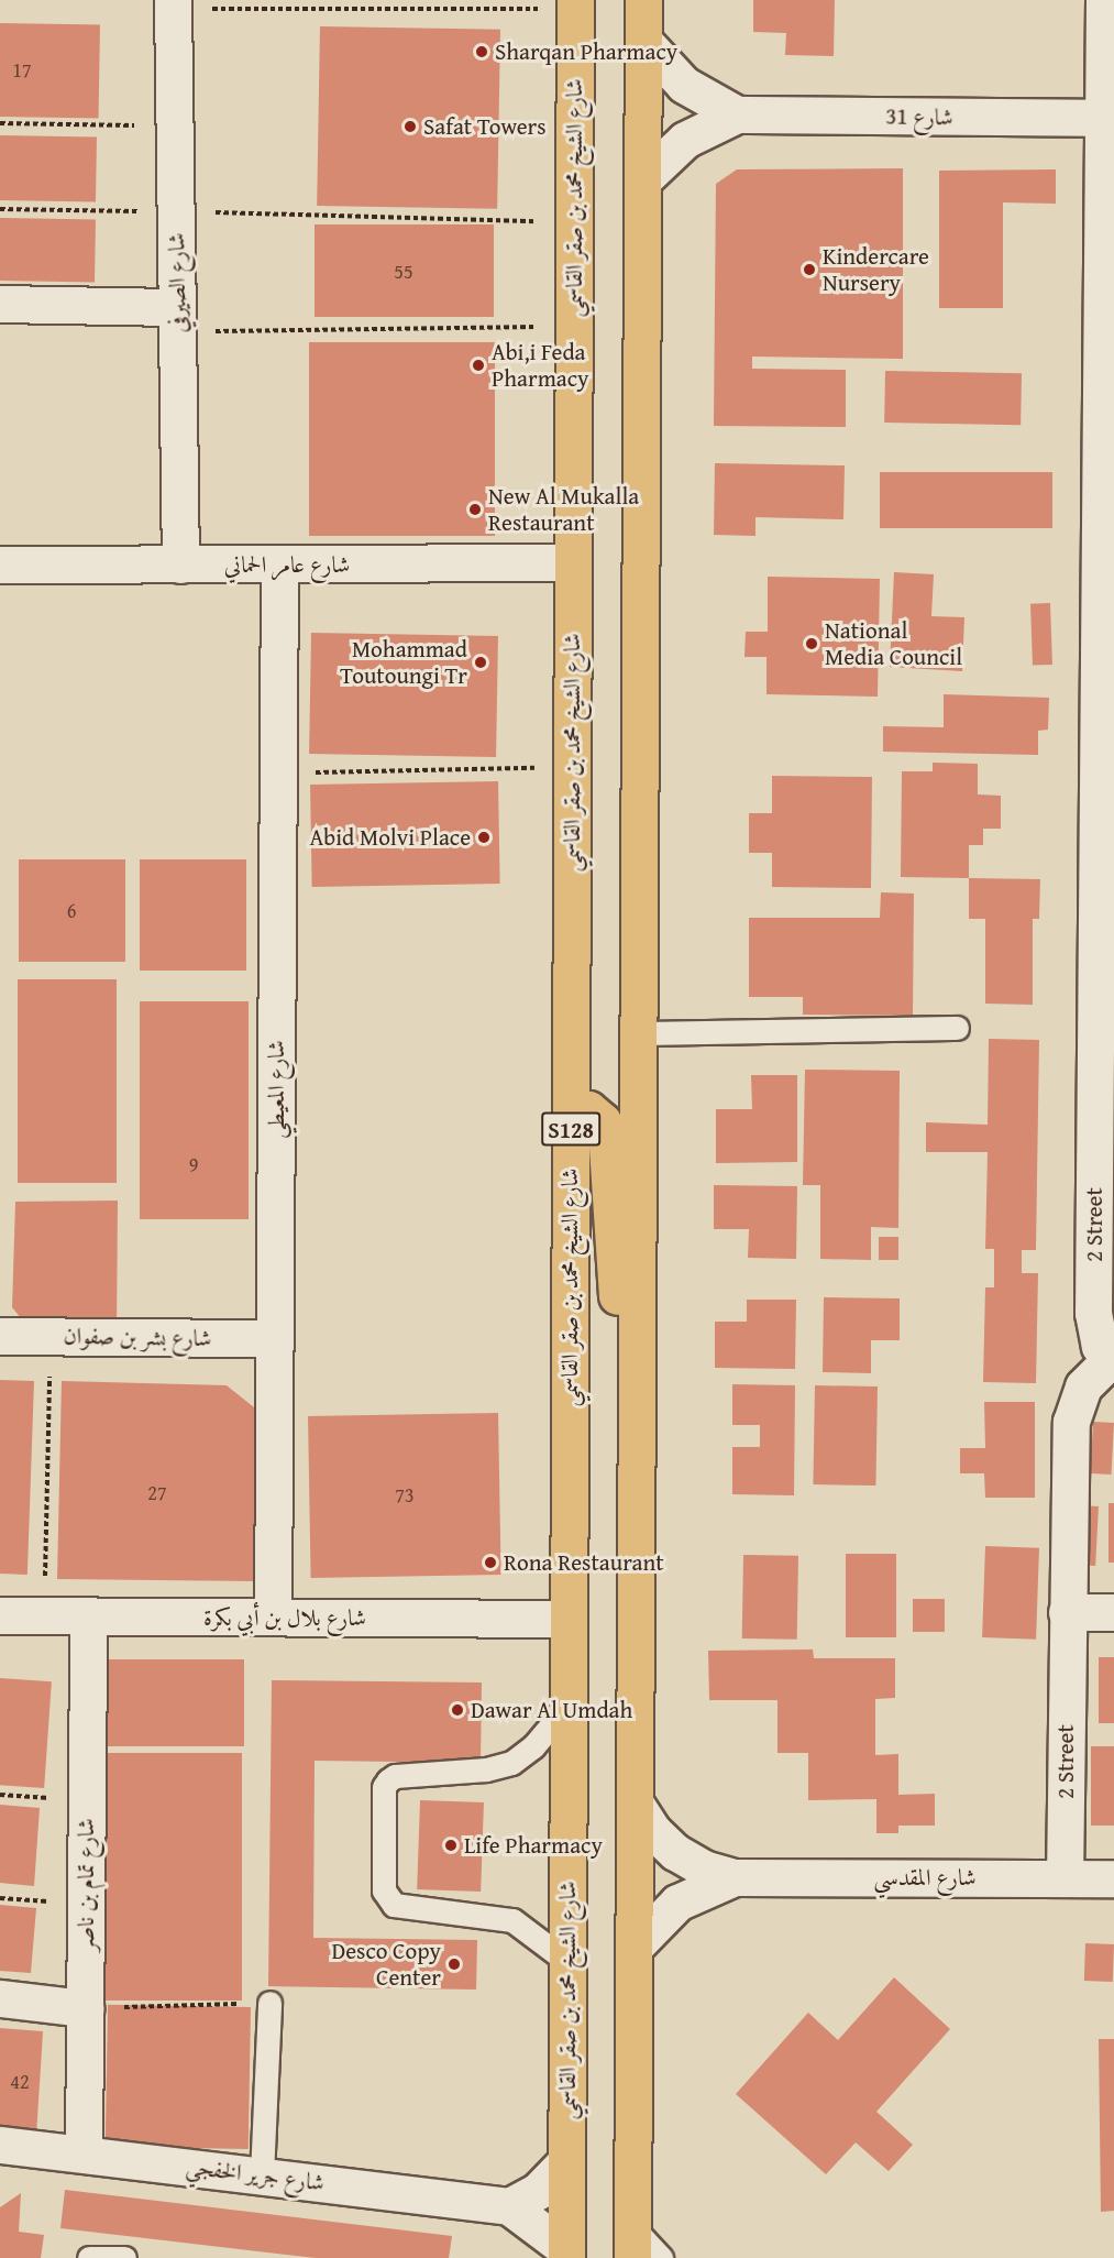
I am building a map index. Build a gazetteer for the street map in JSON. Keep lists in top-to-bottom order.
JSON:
{
  "streets": {
    "main road": ["شارع الشيخ محمد بن صقر القاسمي", "S128"],
    "street": [
      "شارع 31",
      "شارع الصيرفي",
      "شارع عامر الحماني",
      "شارع المعيطي",
      "2 Street",
      "شارع بشر بن صفوان",
      "شارع بلال بن أبي بكرة",
      "شارع المقدسي",
      "شارع تمام بن ناصر",
      "شارع جرير الخفجي"
    ]
  },
  "crossings": [
    ["شارع 31", "2 Street"],
    ["شارع الشيخ محمد بن صقر القاسمي", "شارع عامر الحماني"],
    ["شارع الشيخ محمد بن صقر القاسمي", "شارع بلال بن أبي بكرة"],
    ["شارع الشيخ محمد بن صقر القاسمي", "شارع جرير الخفجي"],
    ["شارع الصيرفي", "شارع عامر الحماني"],
    ["شارع عامر الحماني", "شارع المعيطي"],
    ["شارع المعيطي", "شارع بشر بن صفوان"],
    ["شارع المعيطي", "شارع بلال بن أبي بكرة"],
    ["2 Street", "شارع المقدسي"],
    ["شارع بلال بن أبي بكرة", "شارع تمام بن ناصر"],
    ["شارع تمام بن ناصر", "شارع جرير الخفجي"]
  ],
  "places": [
    "Sharqan Pharmacy",
    "Safat Towers",
    "Kindercare Nursery",
    "Abi,i Feda Pharmacy",
    "New Al Mukalla Restaurant",
    "National Media Council",
    "Mohammad Toutoungi Tr",
    "Abid Molvi Place",
    "Rona Restaurant",
    "Dawar Al Umdah",
    "Life Pharmacy",
    "Desco Copy Center"
  ],
  "house_numbers": [
    "17",
    "55",
    "6",
    "9",
    "27",
    "73",
    "42"
  ]
}
